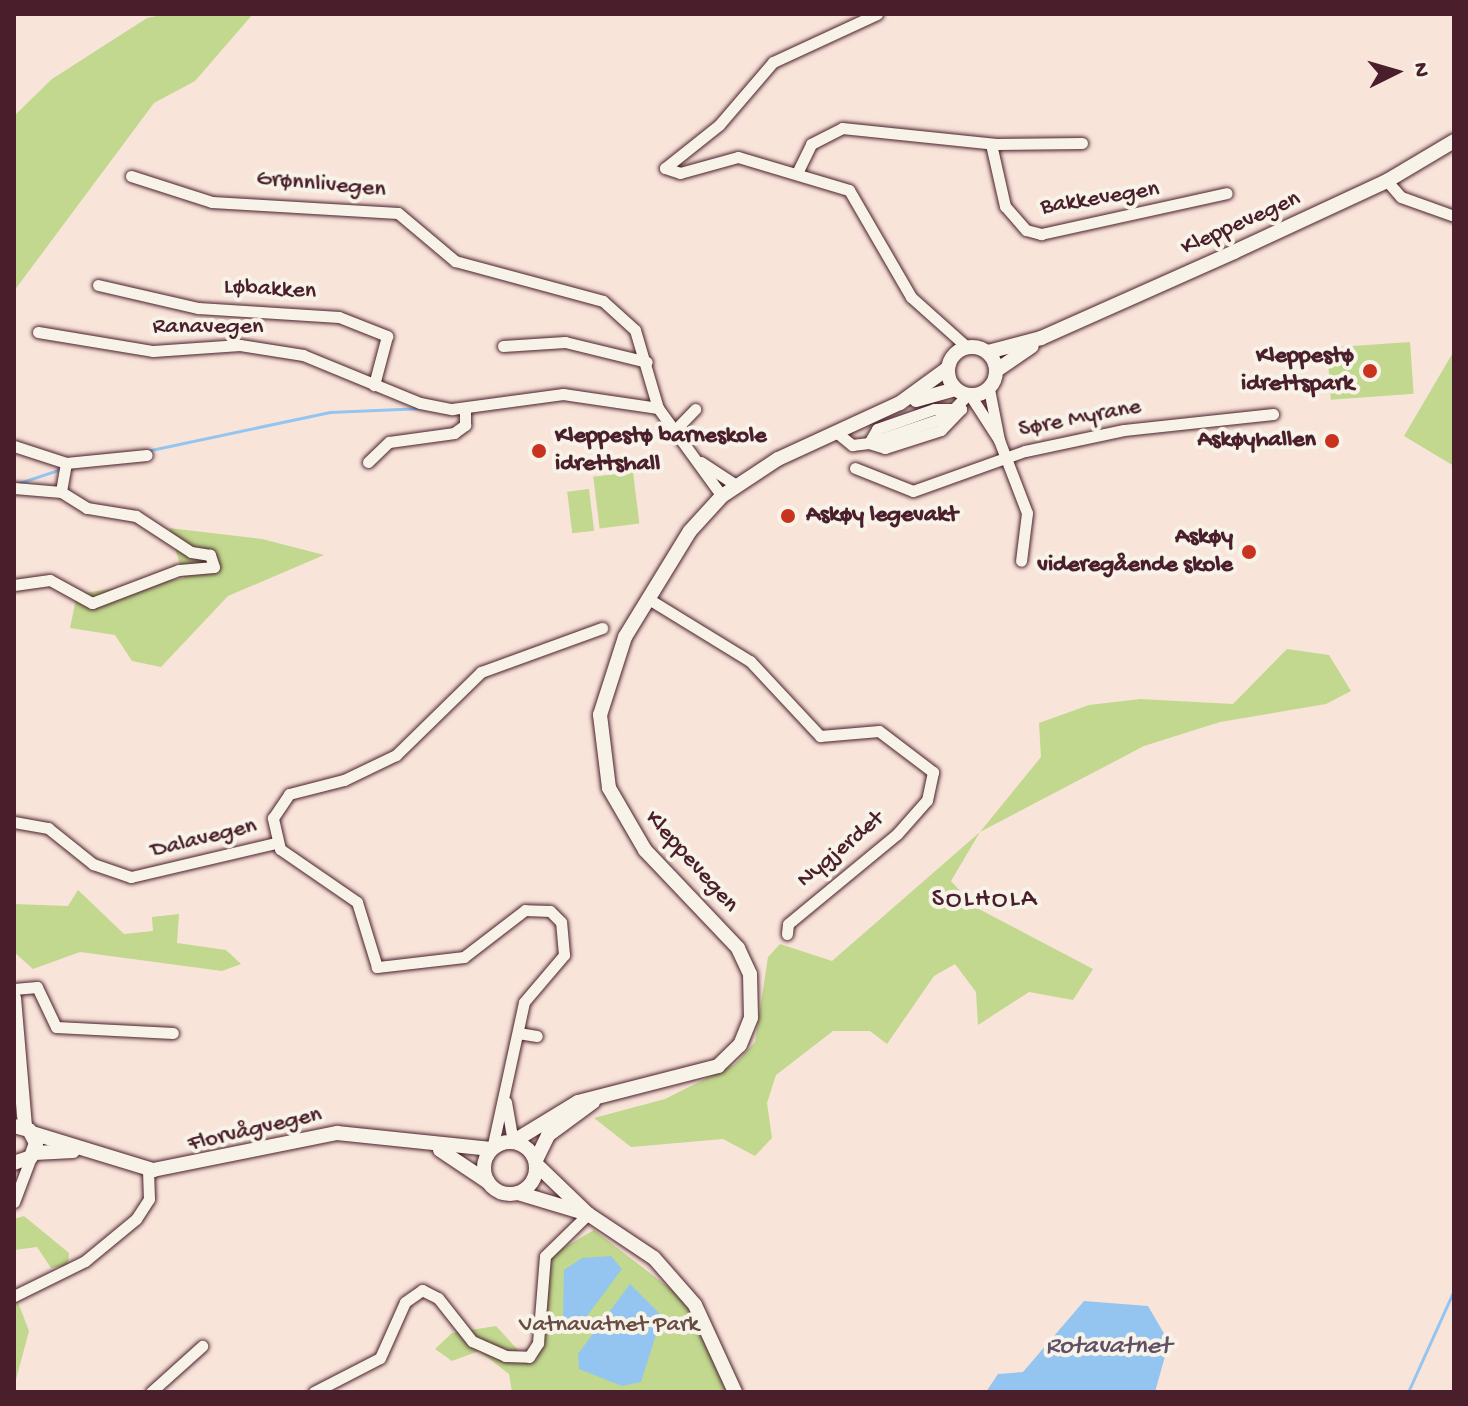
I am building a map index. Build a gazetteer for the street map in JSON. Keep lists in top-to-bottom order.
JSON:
{
  "streets": {
    "main road": ["Kleppevegen", "Florvågvegen"],
    "street": [
      "Grønnlivegen",
      "Bakkevegen",
      "Løbakken",
      "Ranavegen",
      "Søre Myrane",
      "Dalavegen",
      "Nygjerdet"
    ]
  },
  "crossings": [
    ["Grønnlivegen", "Kleppevegen"],
    ["Grønnlivegen", "Ranavegen"],
    ["Kleppevegen", "Nygjerdet"],
    ["Kleppevegen", "Florvågvegen"],
    ["Løbakken", "Ranavegen"]
  ],
  "districts": ["SOLHOLA"],
  "water": ["Rotavatnet"],
  "parks": ["Vatnavatnet Park"],
  "places": [
    "Kleppestø idrettspark",
    "Askøyhallen",
    "Kleppestø barneskole idrettshall",
    "Askøy legevakt",
    "Askøy videregående skole"
  ],
  "north": "right"
}
